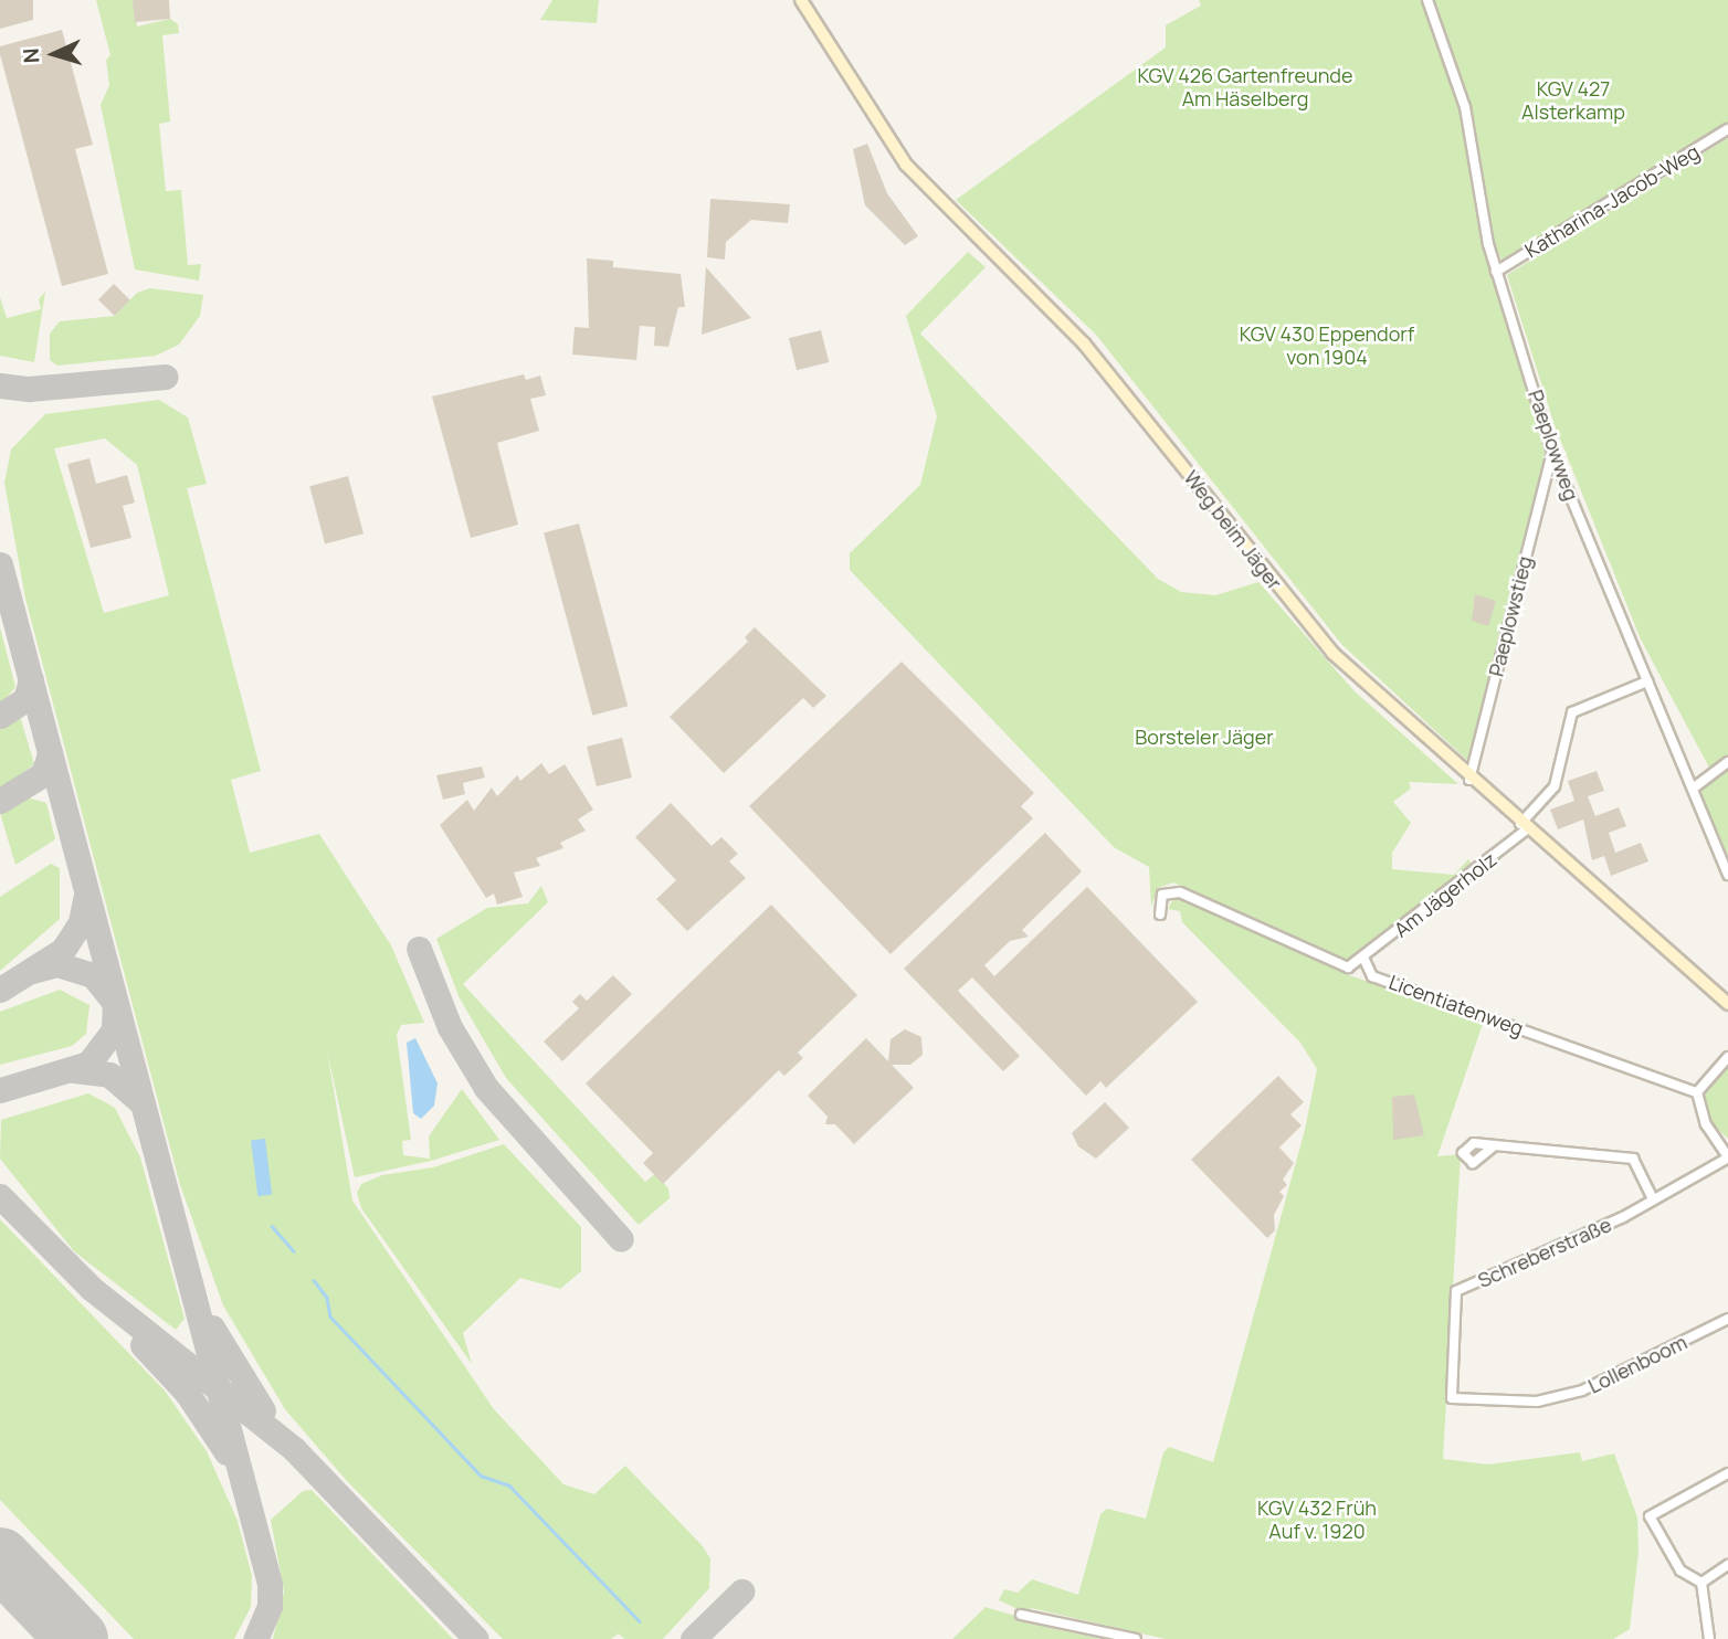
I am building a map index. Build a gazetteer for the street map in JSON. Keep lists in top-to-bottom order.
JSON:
{
  "streets": {
    "street": [
      "Katharina-Jacob-Weg",
      "Paeplowweg",
      "Weg beim Jäger",
      "Paeplowstieg",
      "Am Jägerholz",
      "Licentiatenweg",
      "Schreberstraße",
      "Lollenboom"
    ]
  },
  "crossings": [
    ["Katharina-Jacob-Weg", "Paeplowweg"],
    ["Paeplowweg", "Paeplowstieg"],
    ["Paeplowweg", "Am Jägerholz"],
    ["Weg beim Jäger", "Paeplowstieg"],
    ["Weg beim Jäger", "Am Jägerholz"],
    ["Am Jägerholz", "Licentiatenweg"],
    ["Schreberstraße", "Lollenboom"]
  ],
  "parks": [
    "KGV 426 Gartenfreunde Am Häselberg",
    "KGV 427 Alsterkamp",
    "KGV 430 Eppendorf von 1904",
    "Borsteler Jäger",
    "KGV 432 Früh Auf v. 1920"
  ],
  "north": "left"
}
